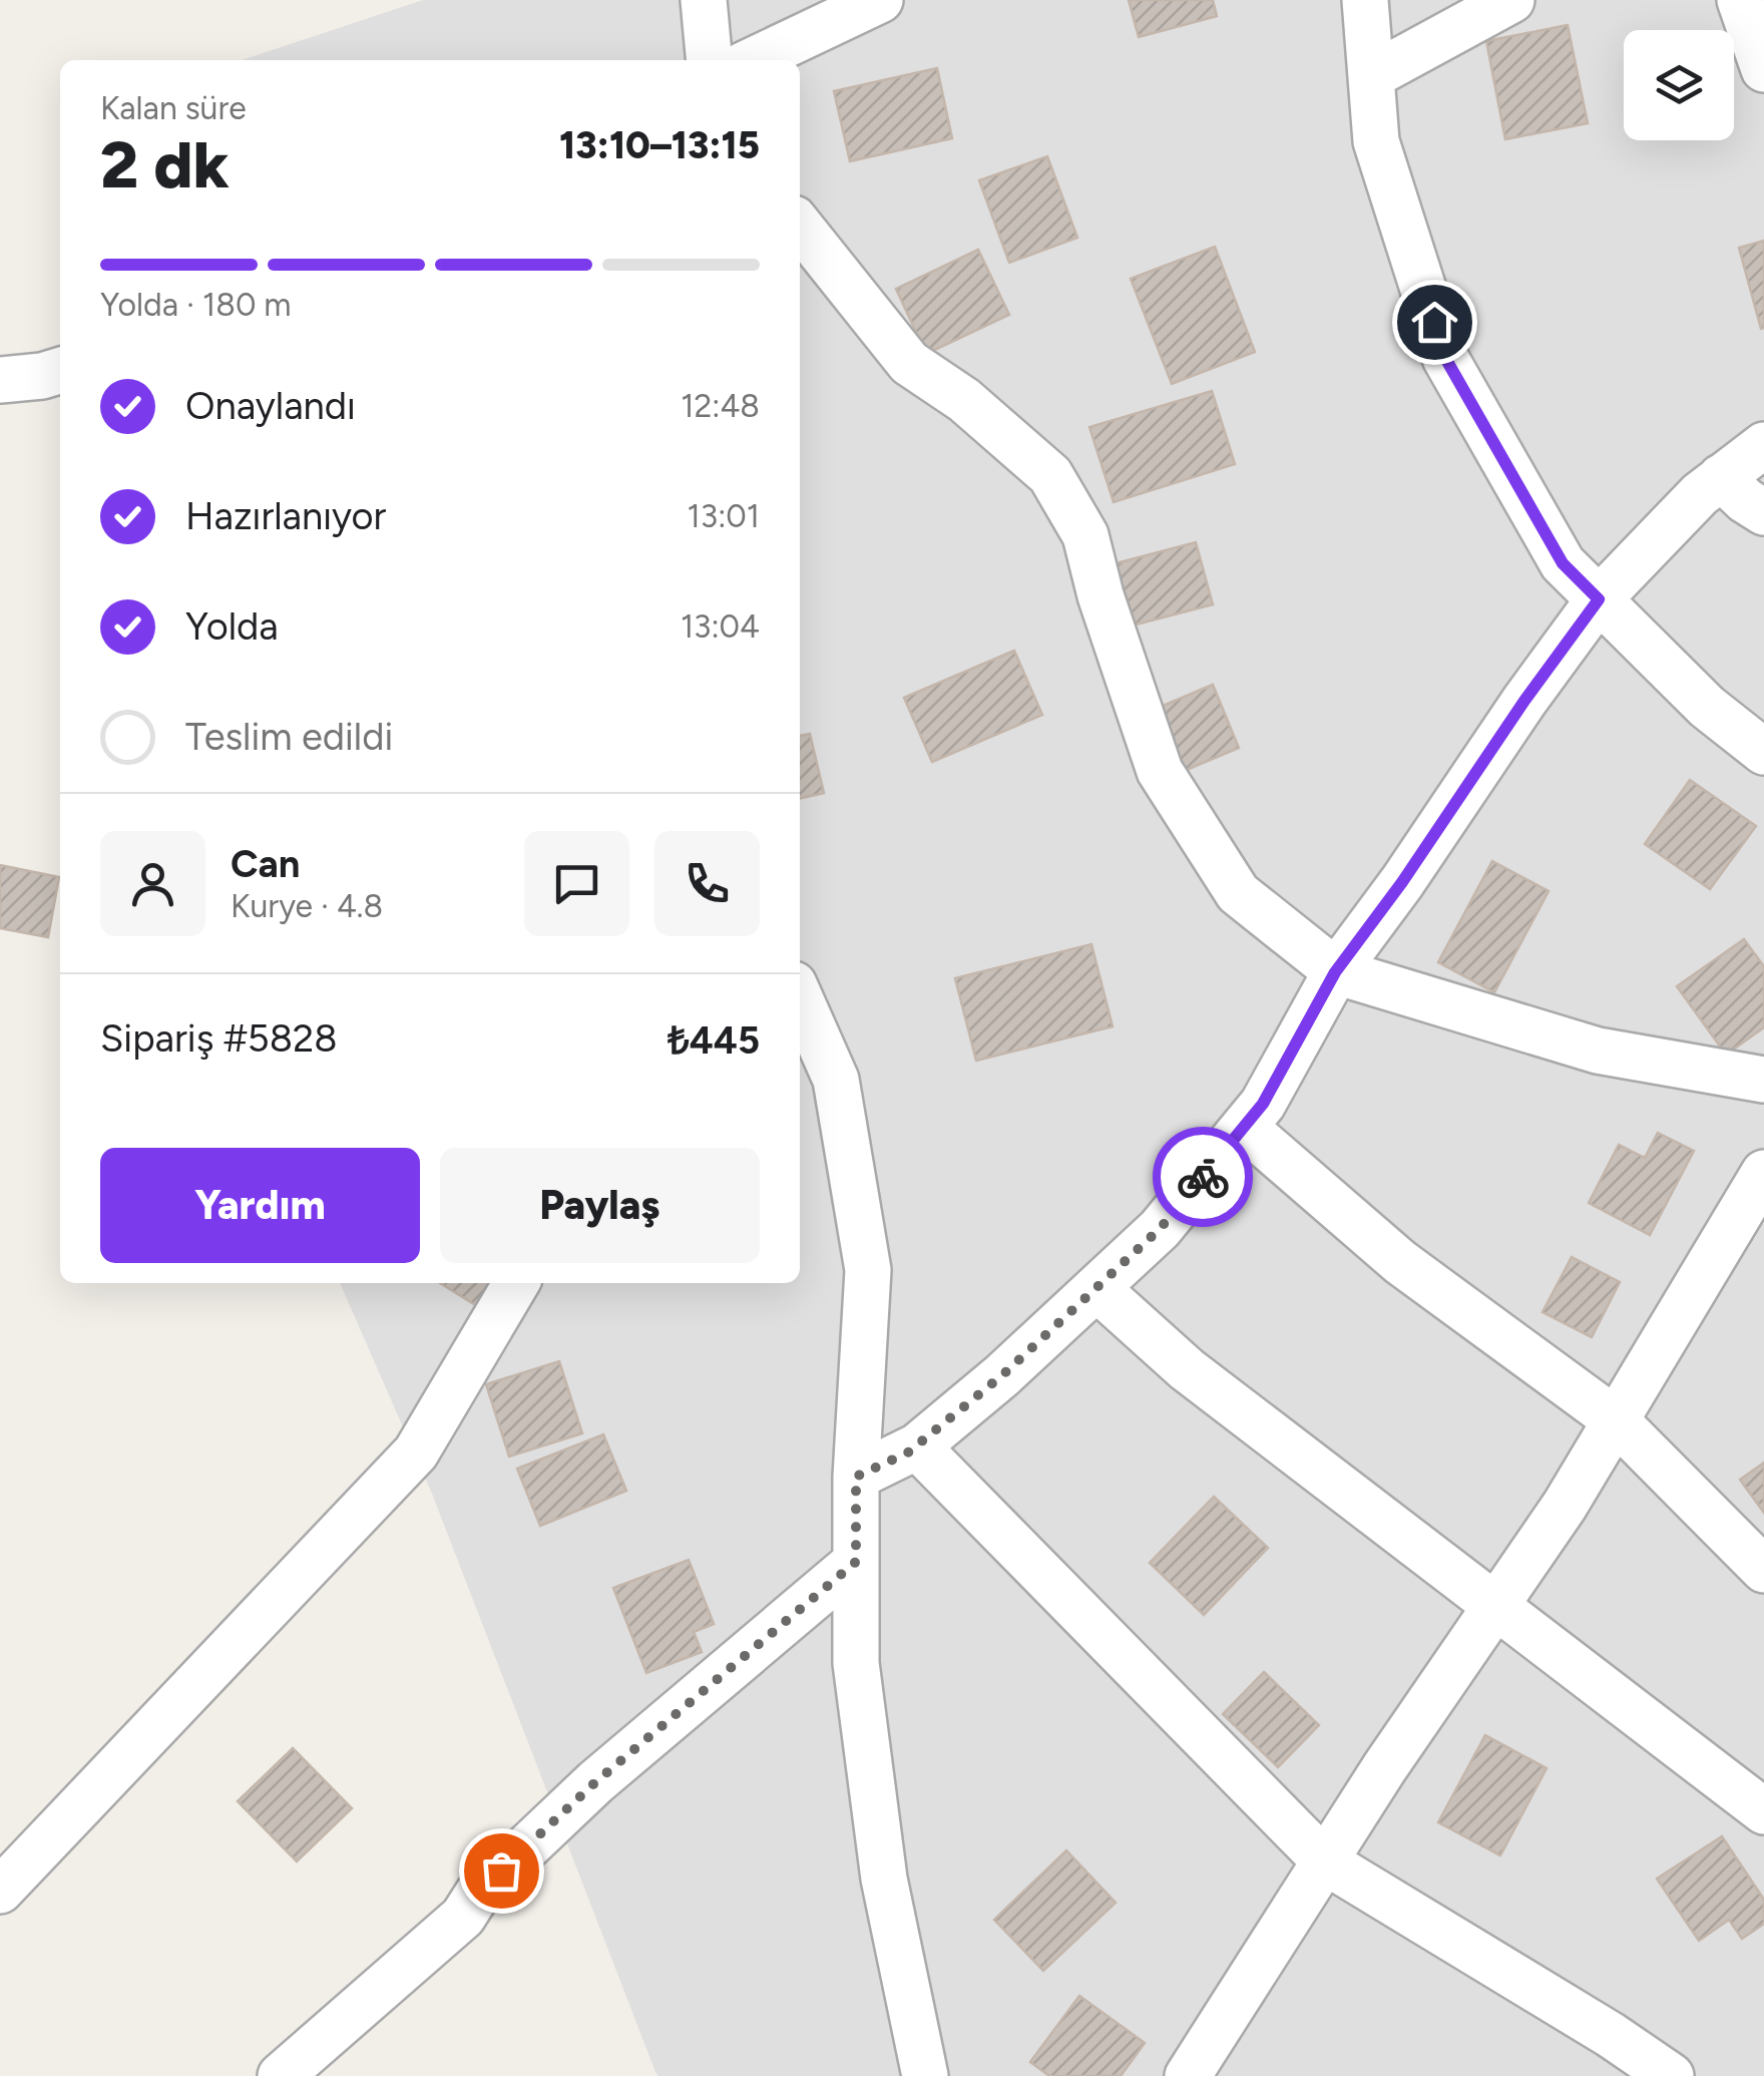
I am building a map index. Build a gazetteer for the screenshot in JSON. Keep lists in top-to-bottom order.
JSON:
{
  "page": {
    "heading": ["2 dk", "Kalan süre", "13:10–13:15"],
    "panel": [
      "Can",
      "Kurye · 4.8",
      "Sipariş #5828",
      "₺445"
    ],
    "bar": "Yolda · 180 m",
    "list": [
      ["Onaylandı", "12:48"],
      ["Hazırlanıyor", "13:01"],
      ["Yolda", "13:04"],
      "Teslim edildi"
    ],
    "buttons": ["Yardım", "Paylaş"]
  }
}
